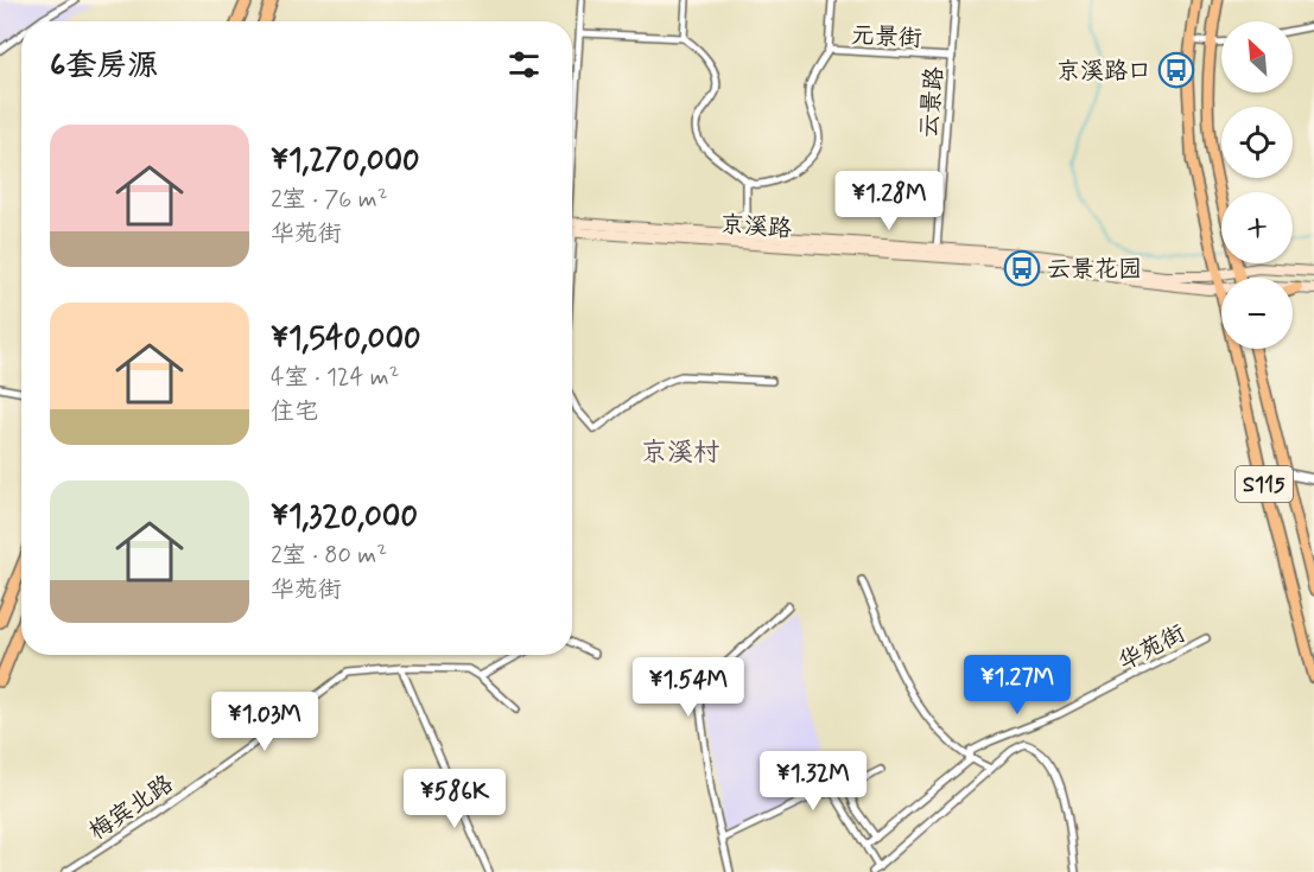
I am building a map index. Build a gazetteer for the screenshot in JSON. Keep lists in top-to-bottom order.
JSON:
{
  "streets": {
    "main road": ["京溪路", "S115"],
    "street": [
      "元景街",
      "云景路",
      "华苑街",
      "梅宾北路"
    ]
  },
  "crossings": [
    ["元景街", "云景路"],
    ["云景路", "京溪路"],
    ["京溪路", "S115"]
  ],
  "districts": ["京溪村"],
  "places": {
    "bus stop": ["京溪路口", "云景花园"]
  },
  "north": "top left",
  "page": {
    "map_buttons": ["+", "−"],
    "heading": "6套房源",
    "list": [
      {
        "name": "¥1,270,000",
        "note": "2室 · 76 m² · 华苑街"
      },
      {
        "name": "¥1,540,000",
        "note": "4室 · 124 m² · 住宅"
      },
      {
        "name": "¥1,320,000",
        "note": "2室 · 80 m² · 华苑街"
      }
    ],
    "price": [
      "¥1.28M",
      "¥1.27M",
      "¥1.54M",
      "¥1.03M",
      "¥1.32M",
      "¥586K"
    ]
  }
}
